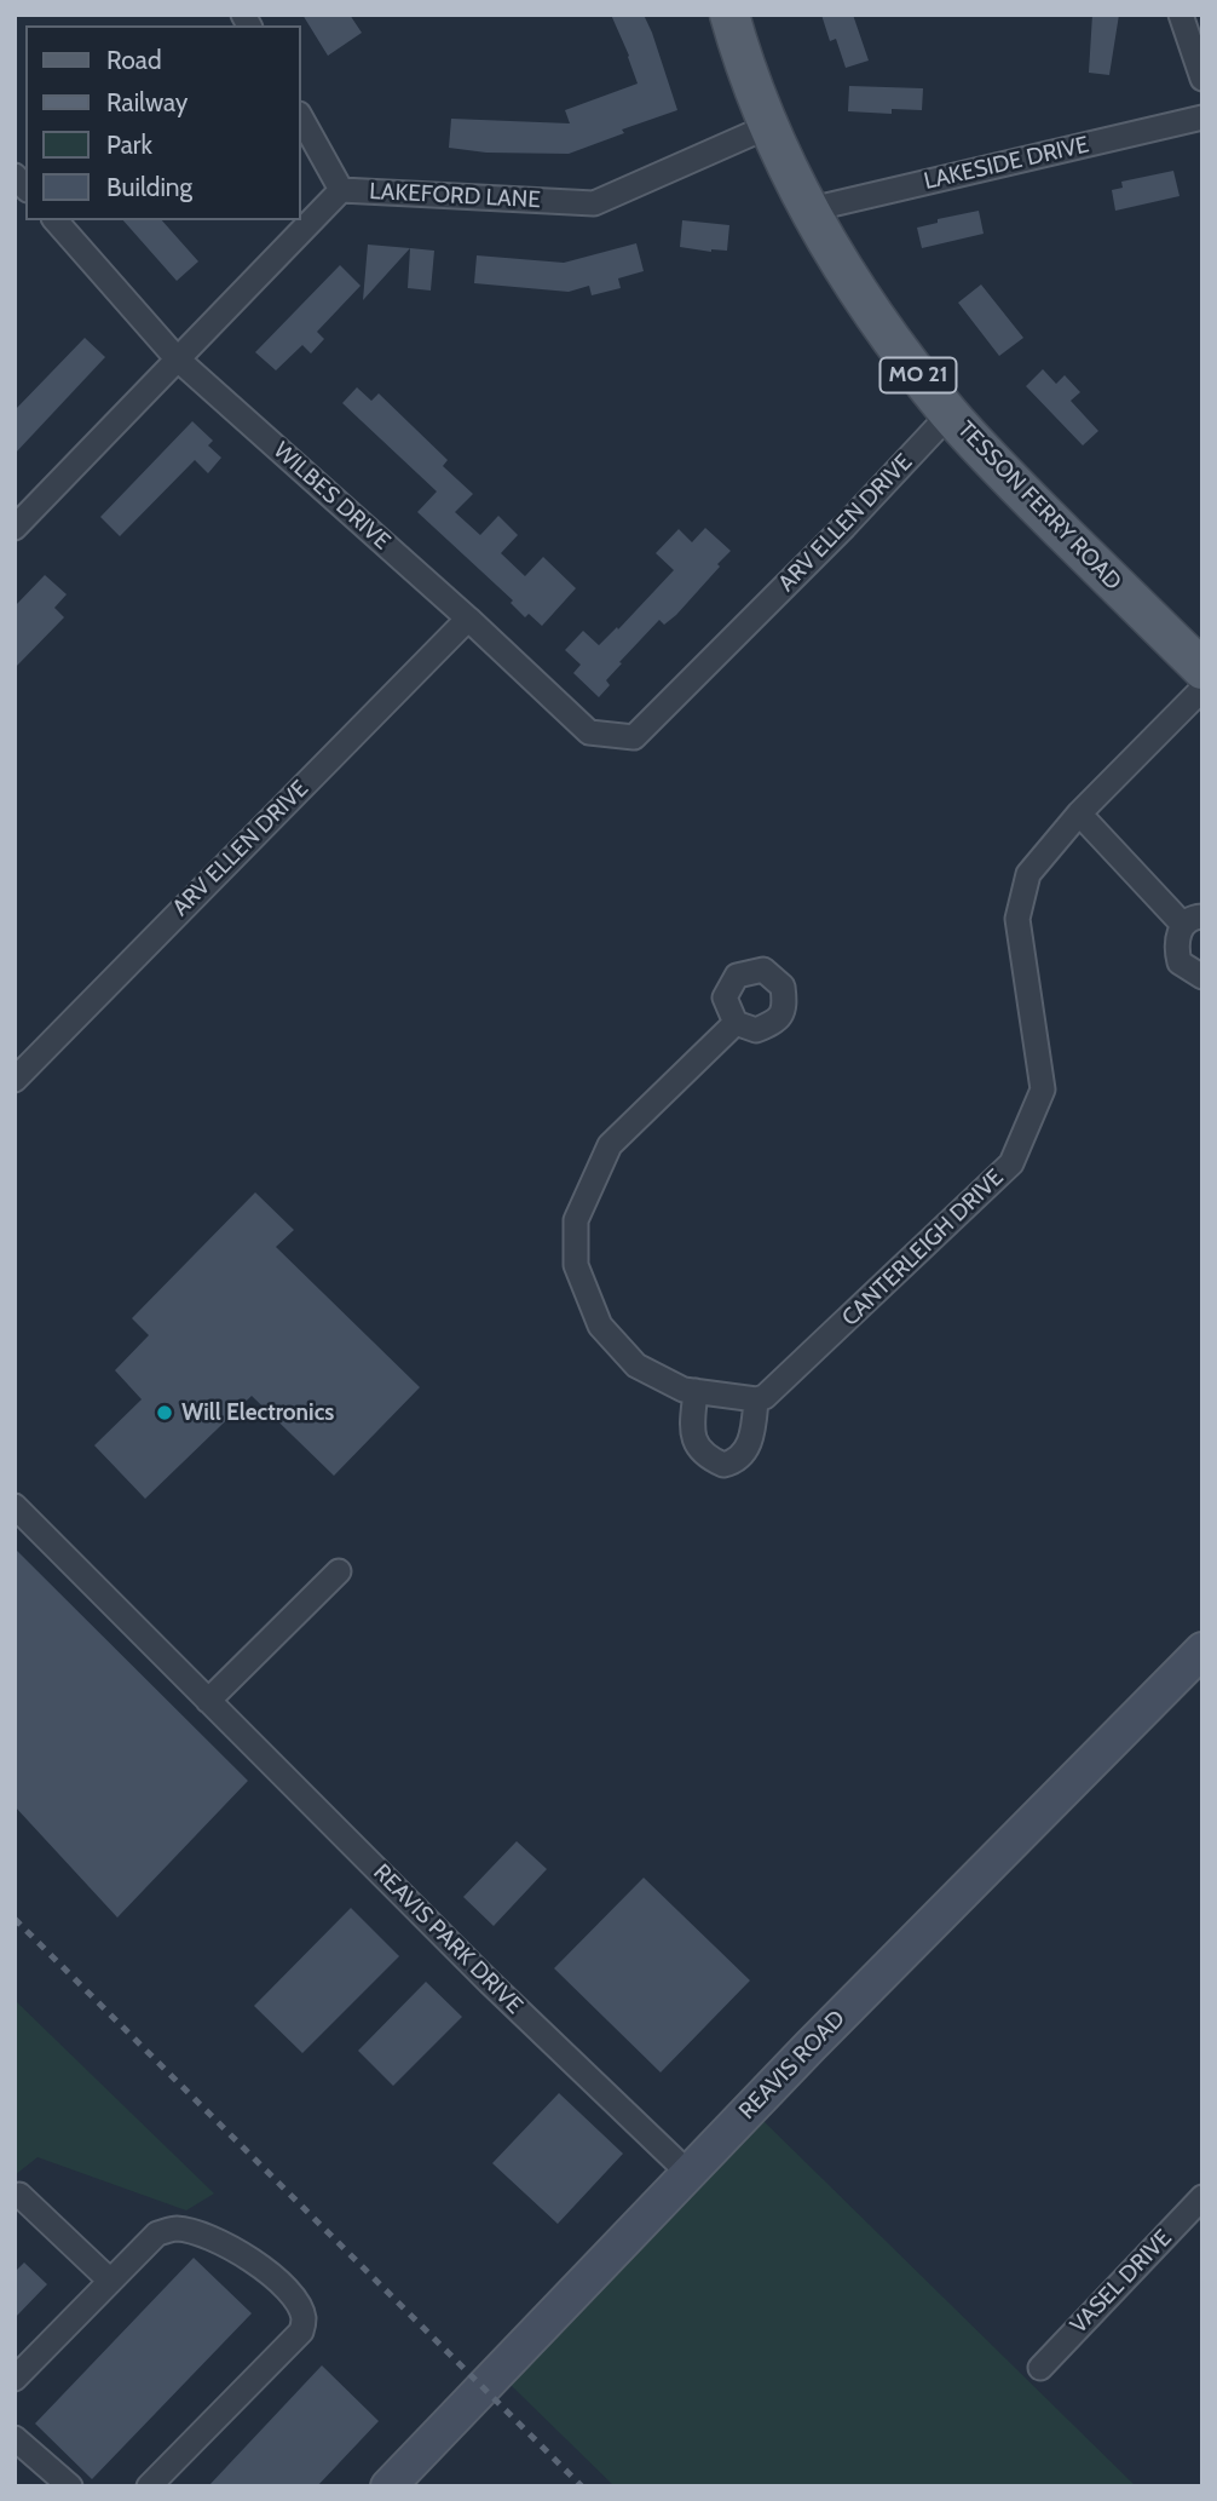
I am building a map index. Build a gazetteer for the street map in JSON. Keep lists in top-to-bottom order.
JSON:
{
  "streets": {
    "main road": ["MO 21", "TESSON FERRY ROAD"],
    "street": [
      "LAKESIDE DRIVE",
      "LAKEFORD LANE",
      "WILBES DRIVE",
      "ARV ELLEN DRIVE",
      "CANTERLEIGH DRIVE",
      "REAVIS PARK DRIVE",
      "REAVIS ROAD",
      "VASEL DRIVE"
    ]
  },
  "crossings": [
    ["LAKESIDE DRIVE", "TESSON FERRY ROAD"],
    ["LAKEFORD LANE", "WILBES DRIVE"],
    ["LAKEFORD LANE", "TESSON FERRY ROAD"],
    ["WILBES DRIVE", "ARV ELLEN DRIVE"],
    ["TESSON FERRY ROAD", "ARV ELLEN DRIVE"],
    ["REAVIS PARK DRIVE", "REAVIS ROAD"]
  ],
  "places": ["Will Electronics"],
  "legend": [
    "Road",
    "Railway",
    "Park",
    "Building"
  ]
}
